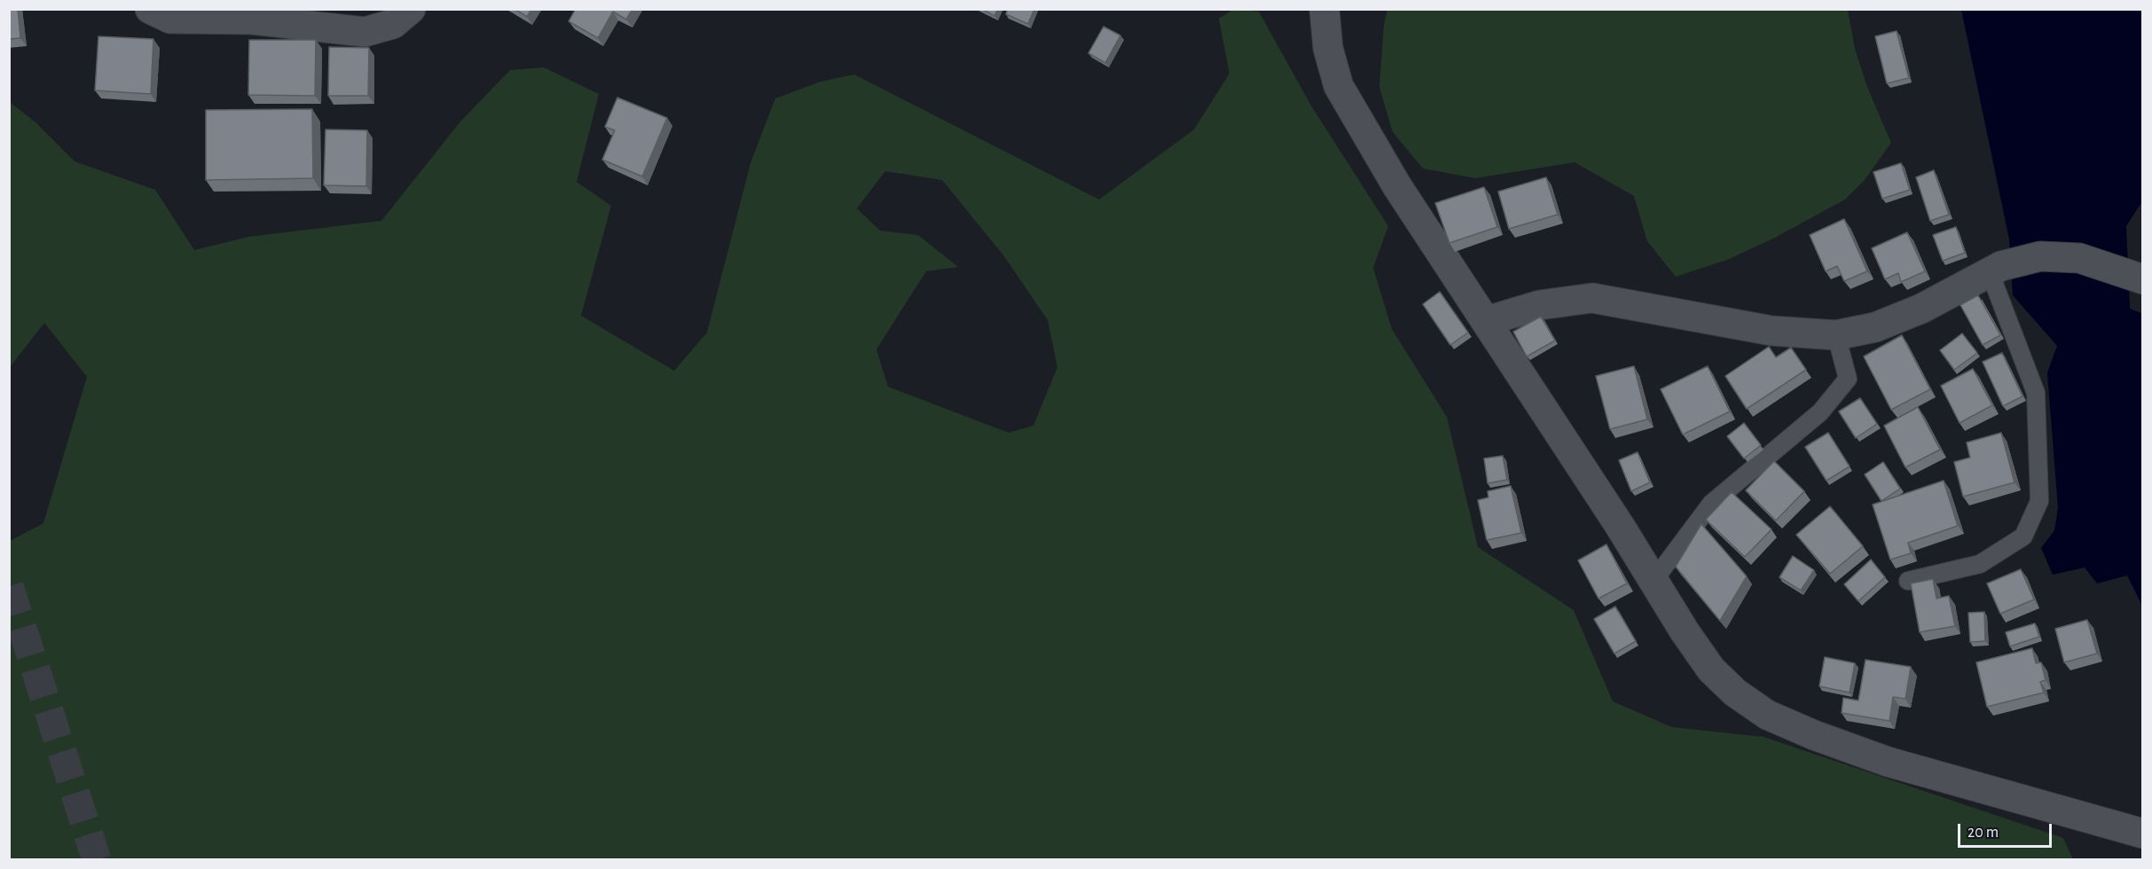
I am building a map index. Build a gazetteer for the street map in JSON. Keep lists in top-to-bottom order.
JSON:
{
  "scale_bar": "20 m"
}
